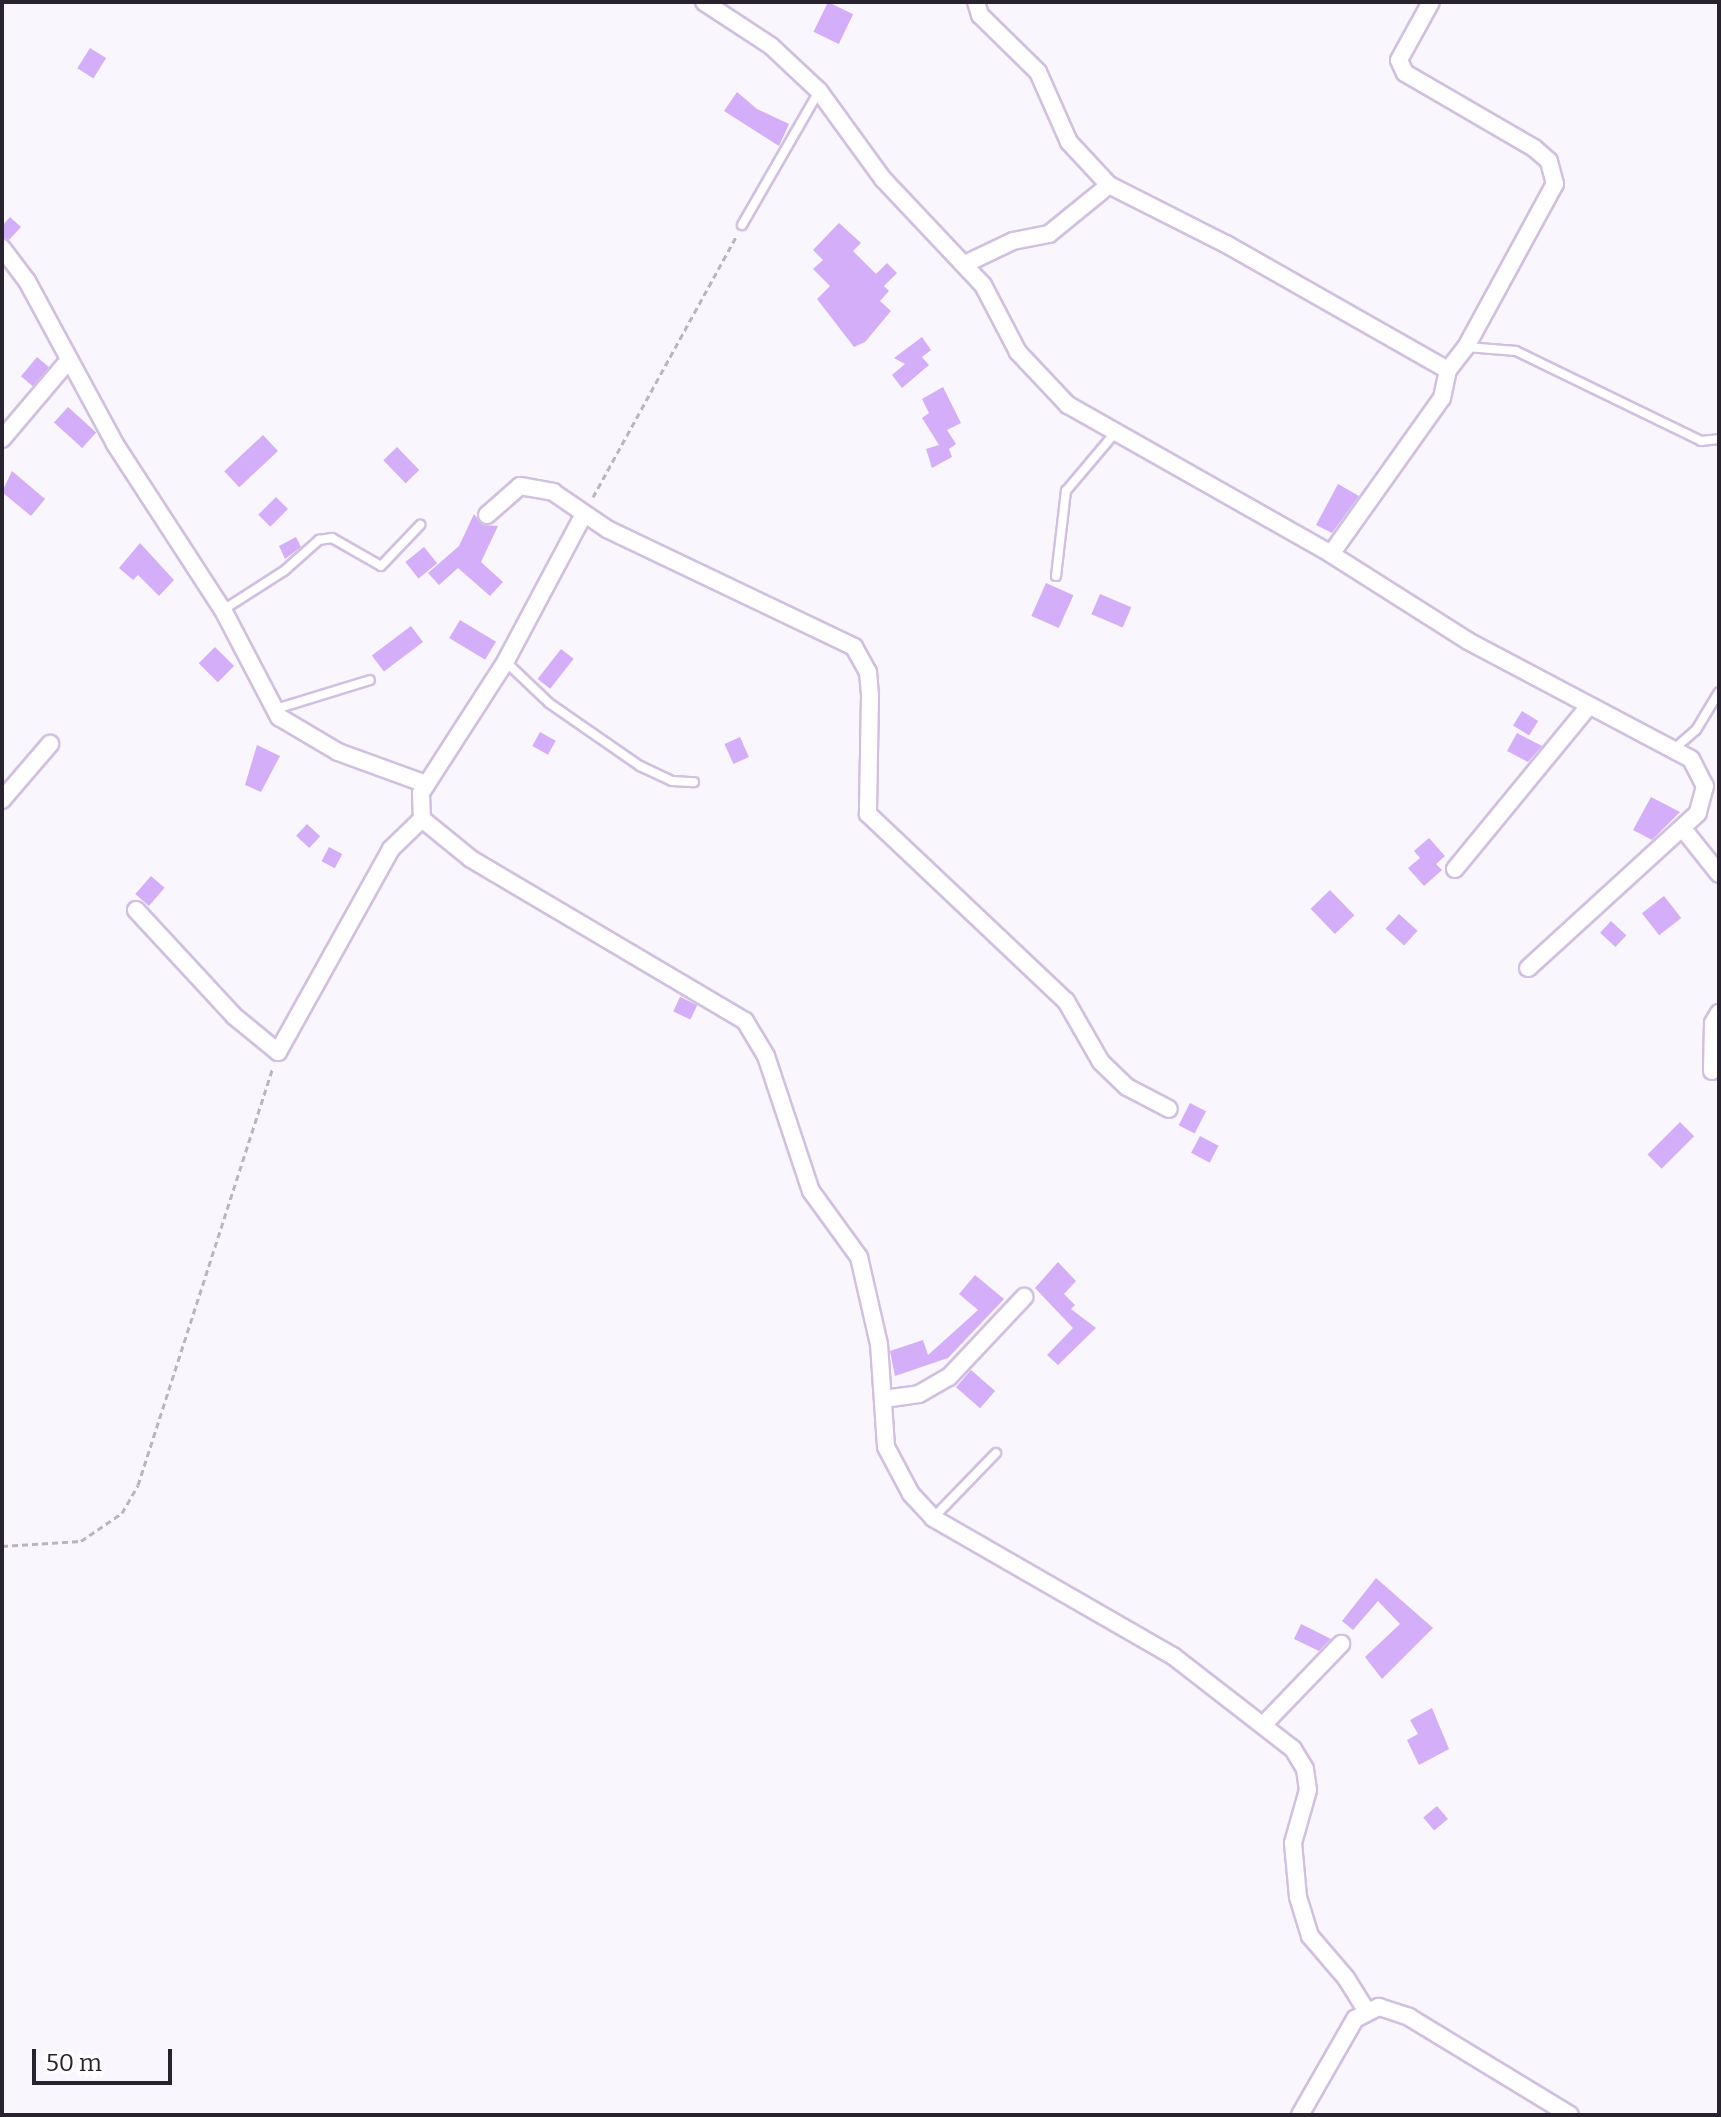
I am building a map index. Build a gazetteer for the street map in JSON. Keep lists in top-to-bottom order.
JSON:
{
  "scale_bar": "50 m"
}
